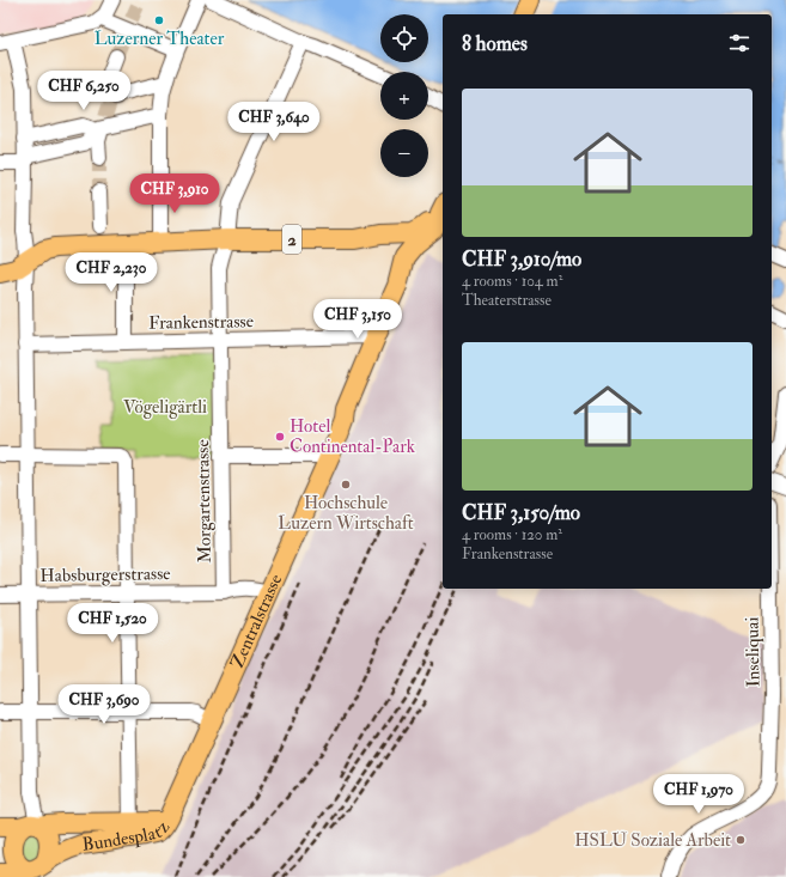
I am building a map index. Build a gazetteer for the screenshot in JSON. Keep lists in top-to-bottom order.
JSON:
{
  "streets": {
    "main road": ["2", "Zentralstrasse", "Bundesplatz"],
    "street": [
      "Frankenstrasse",
      "Morgartenstrasse",
      "Habsburgerstrasse",
      "Inseliquai"
    ]
  },
  "crossings": [
    ["2", "Morgartenstrasse"],
    ["2", "Zentralstrasse"],
    ["Frankenstrasse", "Morgartenstrasse"],
    ["Frankenstrasse", "Zentralstrasse"],
    ["Morgartenstrasse", "Habsburgerstrasse"],
    ["Habsburgerstrasse", "Zentralstrasse"],
    ["Zentralstrasse", "Bundesplatz"]
  ],
  "parks": ["Vögeligärtli"],
  "places": [
    "Luzerner Theater",
    "Hotel Continental-Park",
    "Hochschule Luzern Wirtschaft",
    "HSLU Soziale Arbeit"
  ],
  "page": {
    "map_buttons": ["+", "−"],
    "heading": "8 homes",
    "price": [
      "CHF 6,250",
      "CHF 3,640",
      "CHF 3,910",
      "CHF 2,230",
      "CHF 3,150",
      "CHF 1,520",
      "CHF 3,690",
      "CHF 1,970"
    ],
    "list": [
      {
        "name": "CHF 3,910/mo",
        "note": "4 rooms · 104 m² · Theaterstrasse"
      },
      {
        "name": "CHF 3,150/mo",
        "note": "4 rooms · 120 m² · Frankenstrasse"
      }
    ]
  }
}
